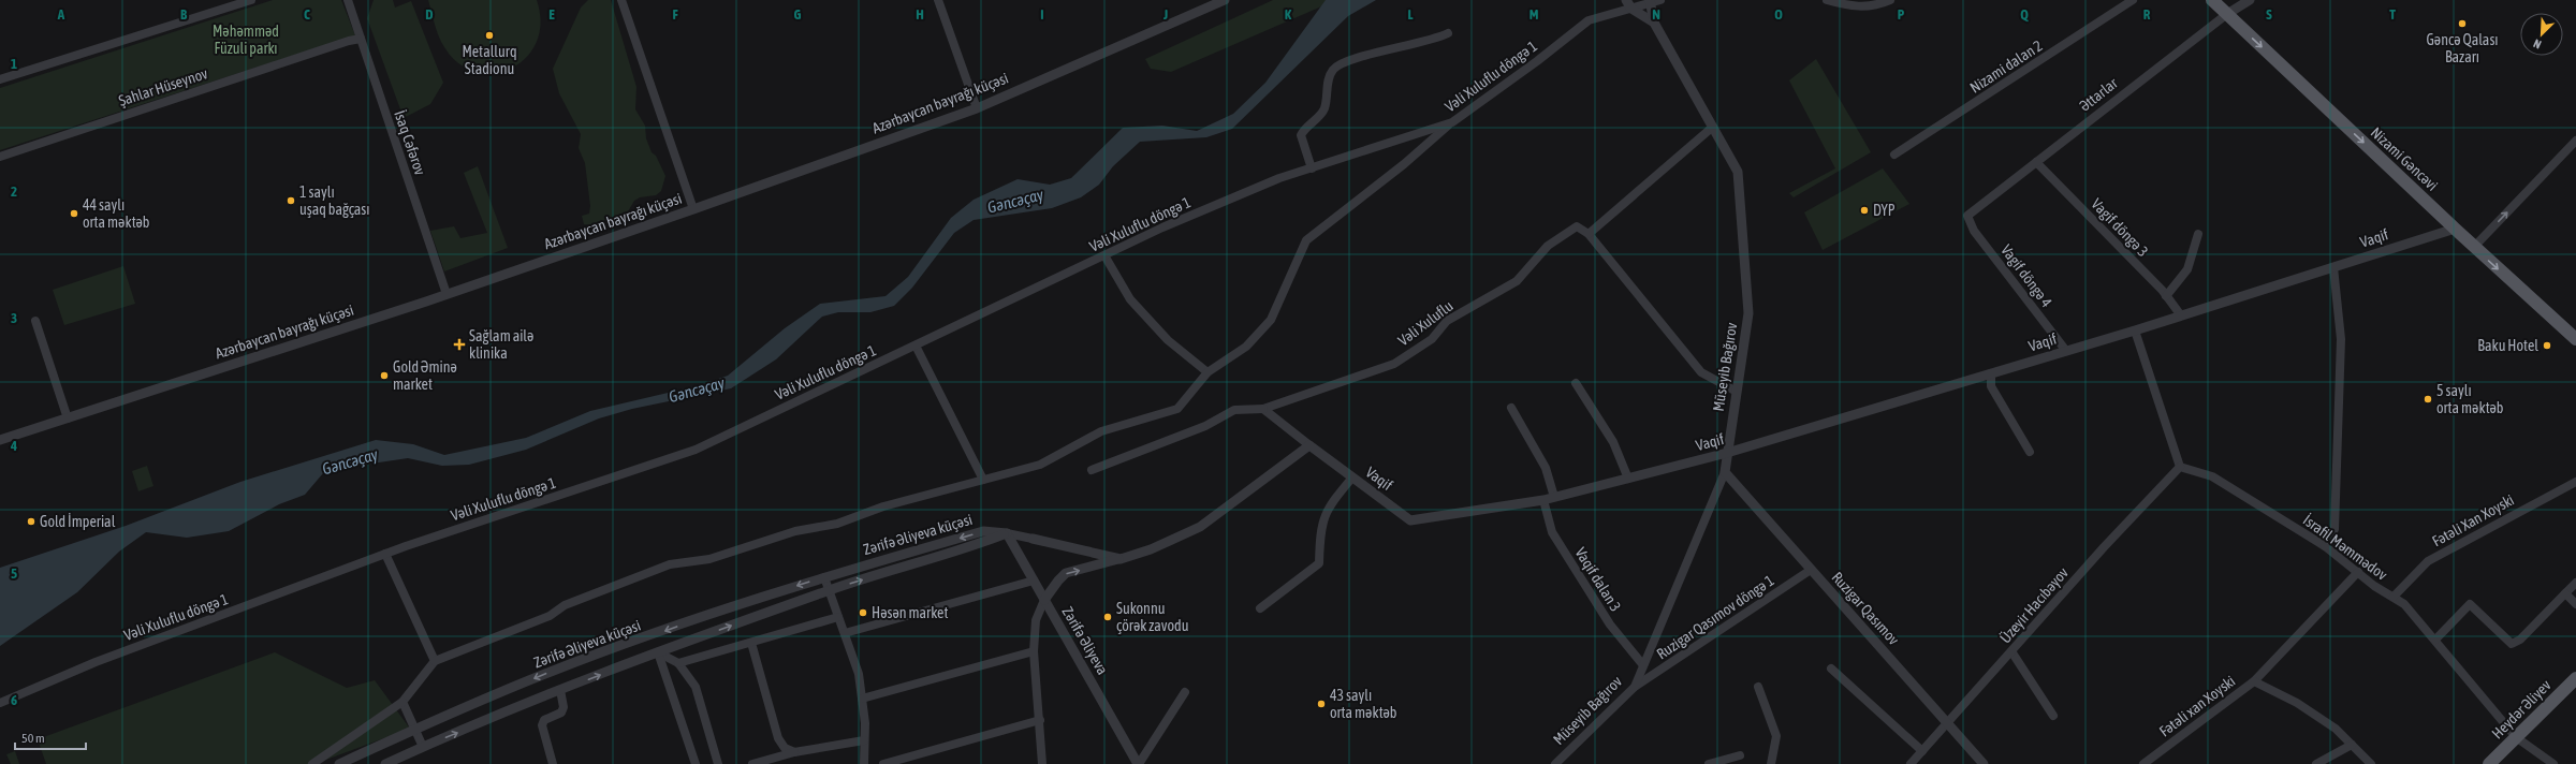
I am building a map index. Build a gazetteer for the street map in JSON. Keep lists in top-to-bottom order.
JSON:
{
  "streets": {
    "main road": ["Nizami Gəncəvi", "Heydər Əliyev"],
    "street": [
      "Nizami dalan 2",
      "Vəli Xuluflu döngə 1",
      "Şahlar Hüseynov",
      "Əttarlar",
      "Azərbaycan bayrağı küçəsi",
      "İsaq Cəfərov",
      "Vagif döngə 3",
      "Vaqif",
      "Vagif döngə 4",
      "Vəli Xuluflu",
      "Müseyib Bağırov",
      "Fətəli Xan Xoyski",
      "Zərifə Əliyeva küçəsi",
      "İsrafil Məmmədov",
      "Vaqif dalan 3",
      "Üzeyir Hacıbəyov",
      "Ruzigar Qasımov",
      "Ruzigar Qasımov döngə 1",
      "Zərifə Əliyeva",
      "Fətəli xan Xoyski"
    ]
  },
  "crossings": [
    ["Vəli Xuluflu döngə 1", "Müseyib Bağırov"],
    ["Şahlar Hüseynov", "İsaq Cəfərov"],
    ["Əttarlar", "Nizami Gəncəvi"],
    ["Əttarlar", "Vagif döngə 3"],
    ["Əttarlar", "Vagif döngə 4"],
    ["Azərbaycan bayrağı küçəsi", "İsaq Cəfərov"],
    ["Nizami Gəncəvi", "Vaqif"],
    ["Vagif döngə 3", "Vaqif"],
    ["Vaqif", "Vagif döngə 4"],
    ["Vaqif", "Müseyib Bağırov"],
    ["Vaqif", "Vaqif dalan 3"],
    ["Müseyib Bağırov", "Vaqif dalan 3"],
    ["Müseyib Bağırov", "Ruzigar Qasımov"],
    ["Müseyib Bağırov", "Ruzigar Qasımov döngə 1"],
    ["Fətəli Xan Xoyski", "İsrafil Məmmədov"],
    ["Zərifə Əliyeva küçəsi", "Zərifə Əliyeva"],
    ["İsrafil Məmmədov", "Üzeyir Hacıbəyov"],
    ["İsrafil Məmmədov", "Heydər Əliyev"],
    ["Üzeyir Hacıbəyov", "Ruzigar Qasımov"],
    ["Ruzigar Qasımov", "Ruzigar Qasımov döngə 1"]
  ],
  "one_way": ["Nizami Gəncəvi"],
  "water": ["Gəncəçay"],
  "parks": ["Məhəmməd Füzuli parkı"],
  "places": {
    "other": [
      "Gəncə Qalası Bazarı",
      "Metallurq Stadionu",
      "1 saylı uşaq bağçası",
      "DYP",
      "44 saylı orta məktəb",
      "Baku Hotel",
      "Gold Əminə market",
      "5 saylı orta məktəb",
      "Gold İmperial",
      "Həsən market",
      "Sukonnu çörək zavodu",
      "43 saylı orta məktəb"
    ],
    "health": ["Sağlam ailə klinika"]
  },
  "scale_bar": "50 m",
  "north": "bottom left",
  "grid": {
    "columns": [
      "A",
      "B",
      "C",
      "D",
      "E",
      "F",
      "G",
      "H",
      "I",
      "J",
      "K",
      "L",
      "M",
      "N",
      "O",
      "P",
      "Q",
      "R",
      "S",
      "T"
    ],
    "rows": [
      "1",
      "2",
      "3",
      "4",
      "5",
      "6"
    ]
  }
}
